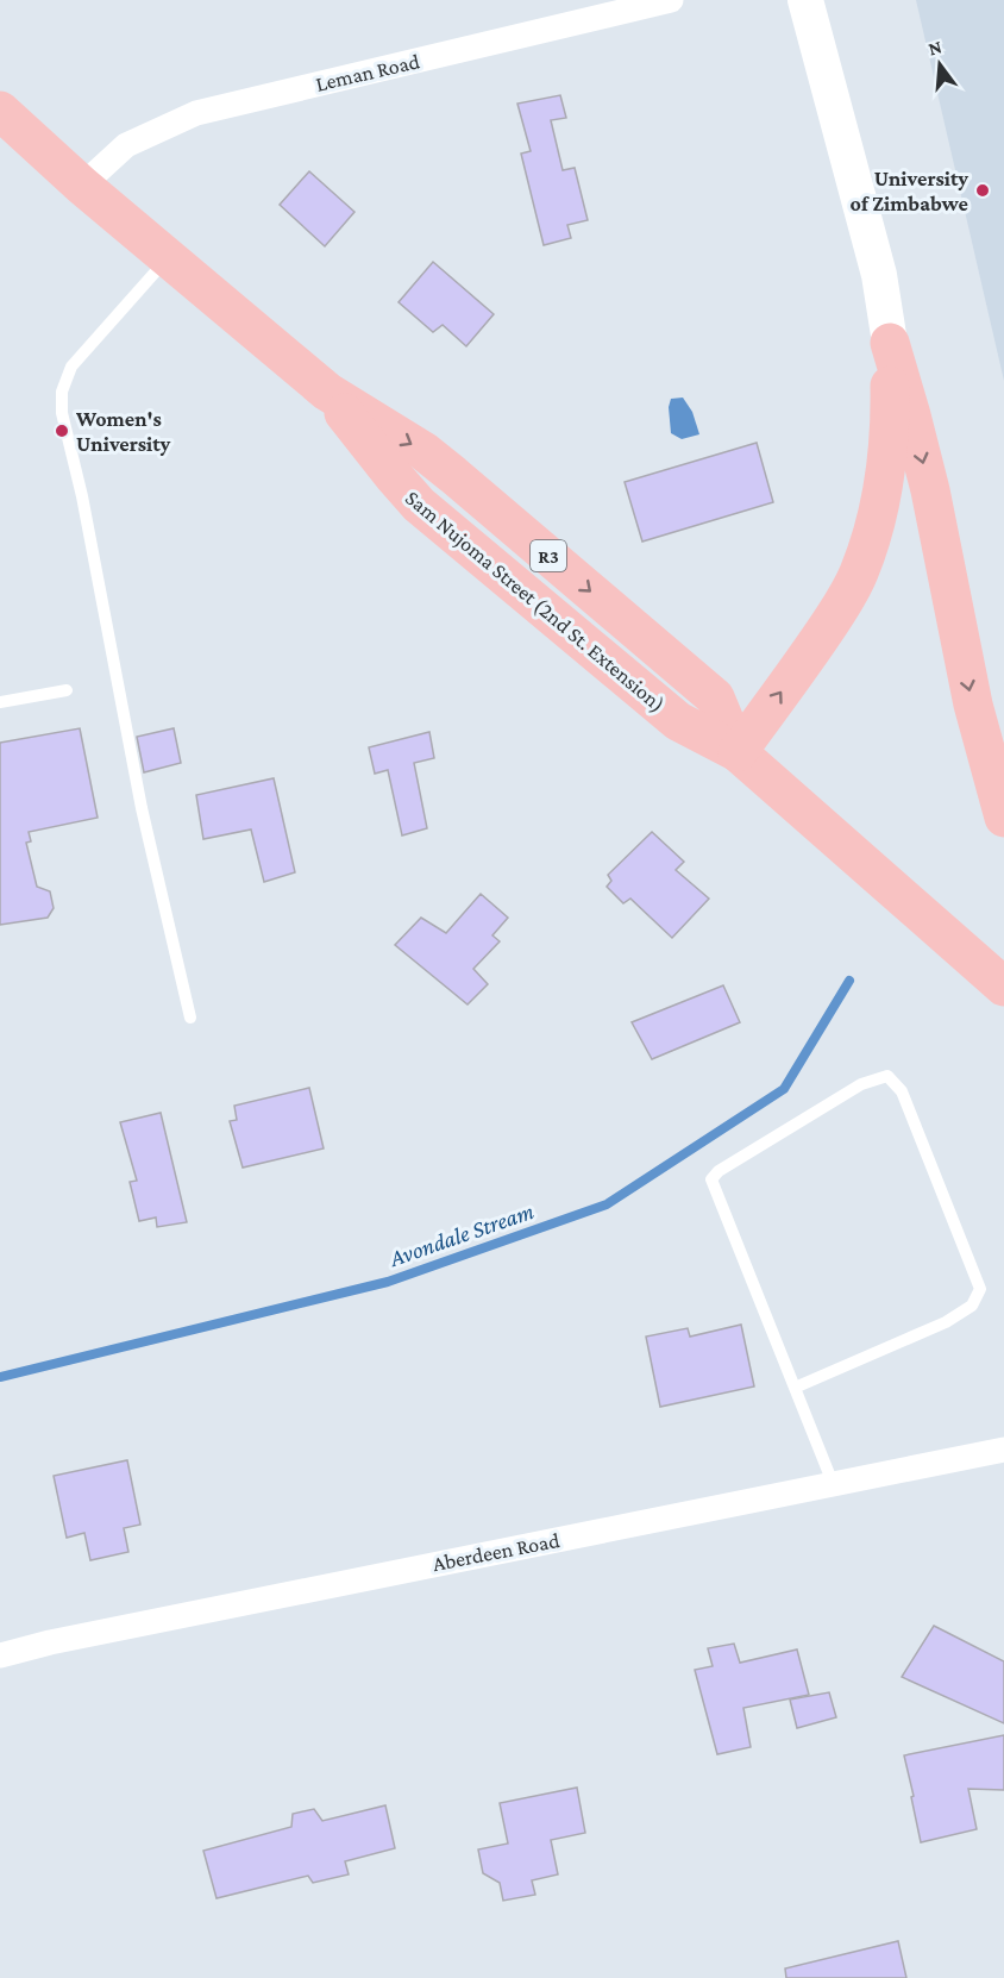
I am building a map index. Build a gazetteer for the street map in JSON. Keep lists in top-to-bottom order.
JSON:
{
  "streets": {
    "highway": ["R3", "Sam Nujoma Street (2nd St. Extension)"],
    "street": ["Leman Road", "Aberdeen Road"]
  },
  "crossings": [
    ["Leman Road", "Sam Nujoma Street (2nd St. Extension)"]
  ],
  "water": ["Avondale Stream"],
  "places": ["University of Zimbabwe", "Women's University"],
  "north": "top"
}
